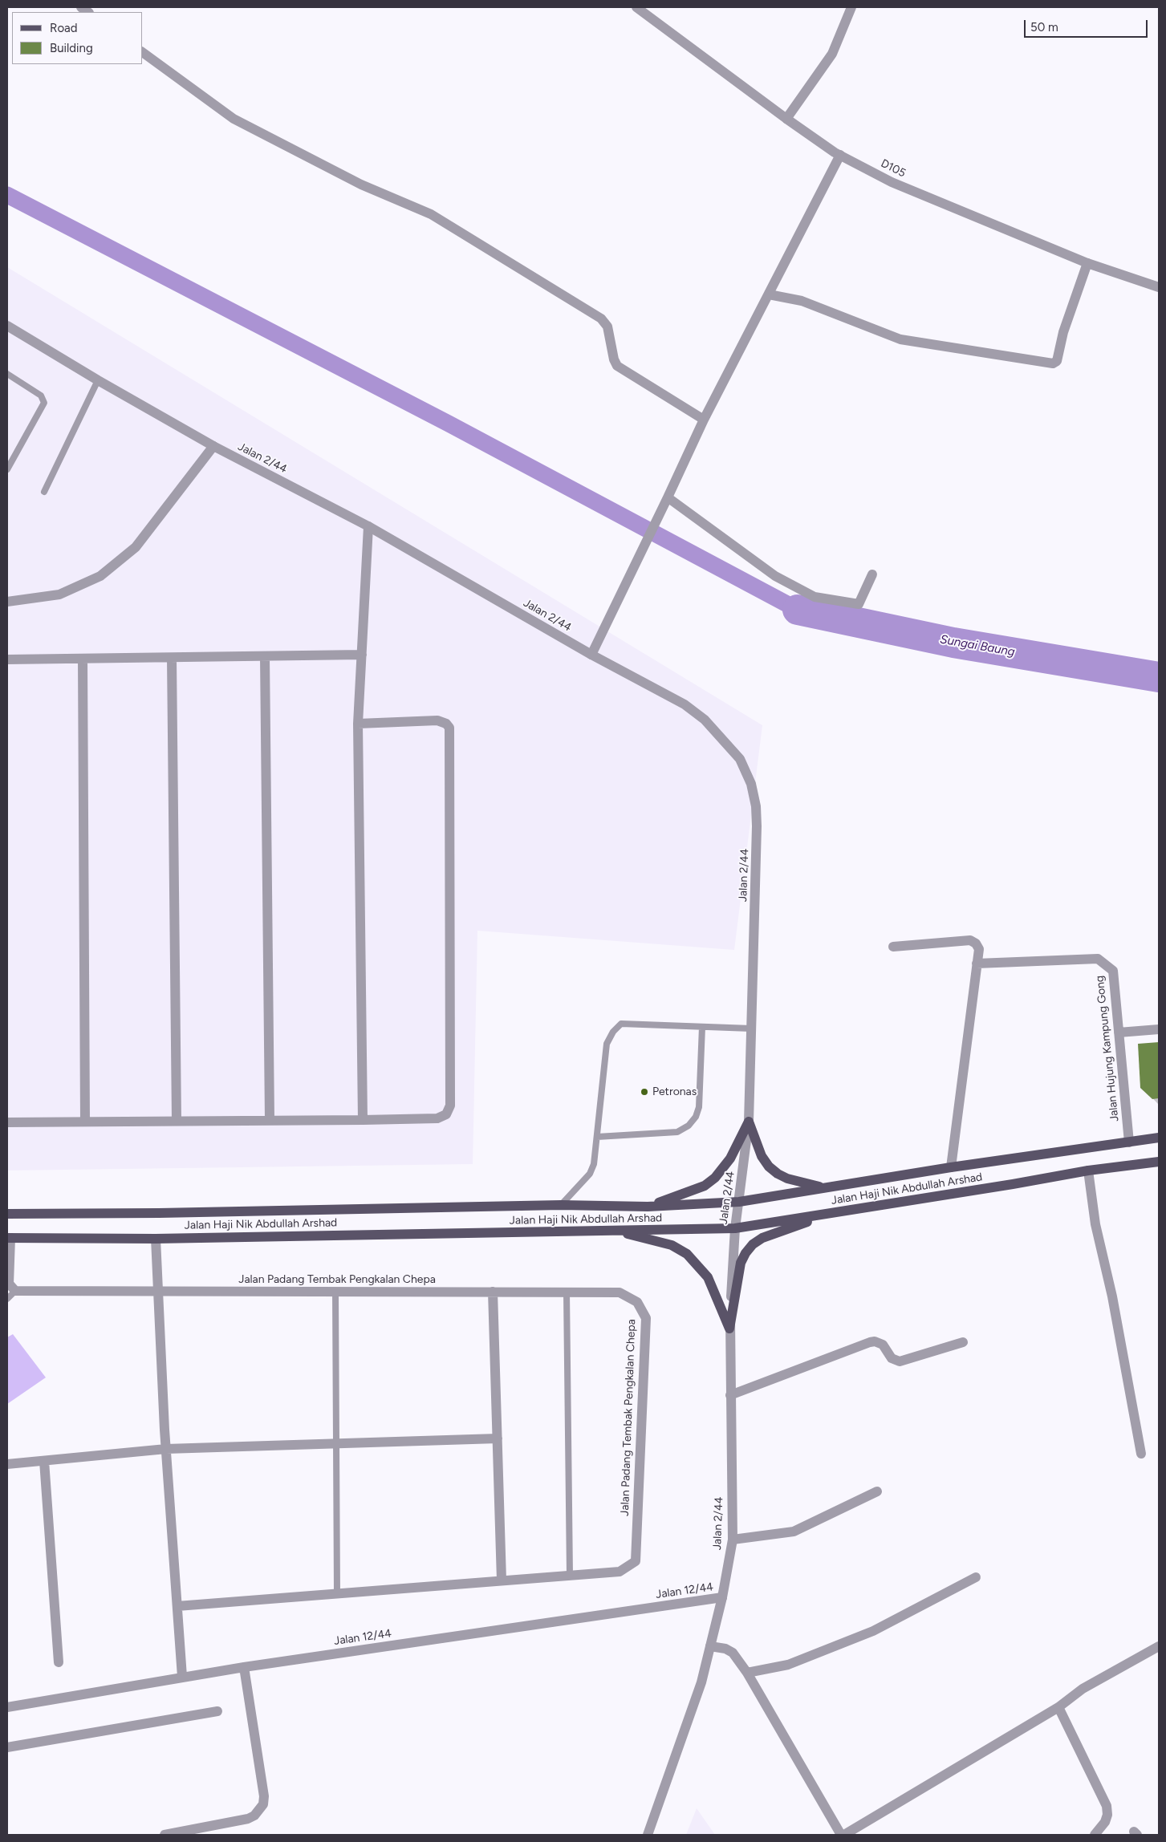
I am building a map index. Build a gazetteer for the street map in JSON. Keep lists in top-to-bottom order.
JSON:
{
  "streets": {
    "main road": ["Jalan Haji Nik Abdullah Arshad"],
    "street": [
      "D105",
      "Jalan 2/44",
      "Jalan Hujung Kampung Gong",
      "Jalan Padang Tembak Pengkalan Chepa",
      "Jalan 12/44"
    ]
  },
  "crossings": [
    ["Jalan 2/44", "Jalan Haji Nik Abdullah Arshad"],
    ["Jalan 2/44", "Jalan 12/44"],
    ["Jalan Hujung Kampung Gong", "Jalan Haji Nik Abdullah Arshad"]
  ],
  "water": ["Sungai Baung"],
  "places": ["Petronas"],
  "legend": ["Road", "Building"],
  "scale_bar": "50 m"
}
